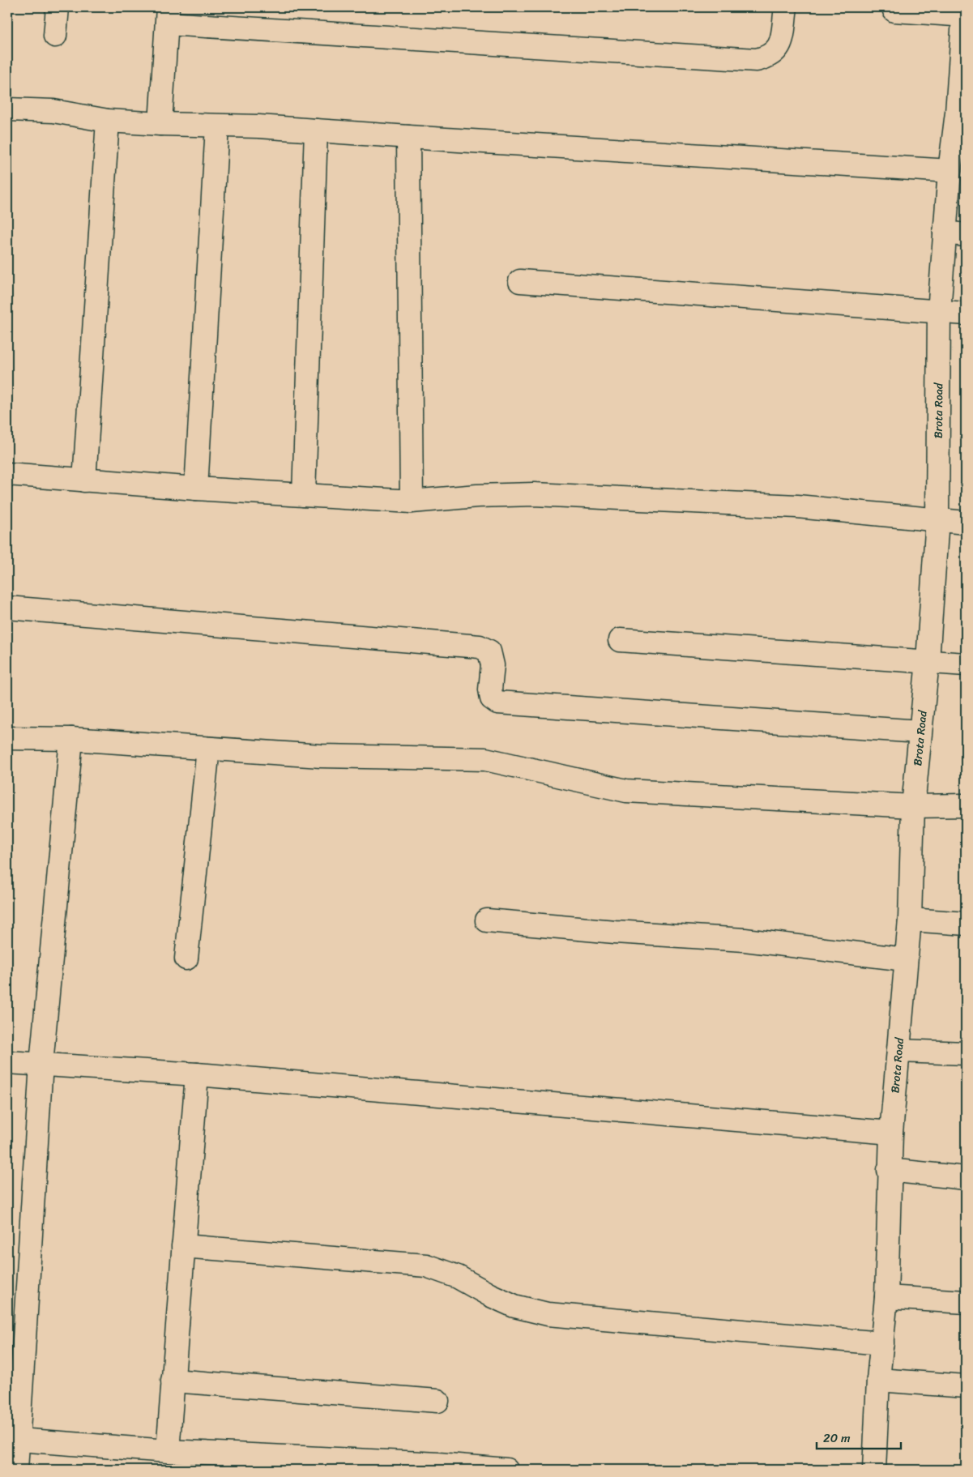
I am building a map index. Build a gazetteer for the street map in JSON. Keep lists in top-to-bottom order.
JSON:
{
  "streets": {
    "street": ["Brota Road"]
  },
  "scale_bar": "20 m"
}
